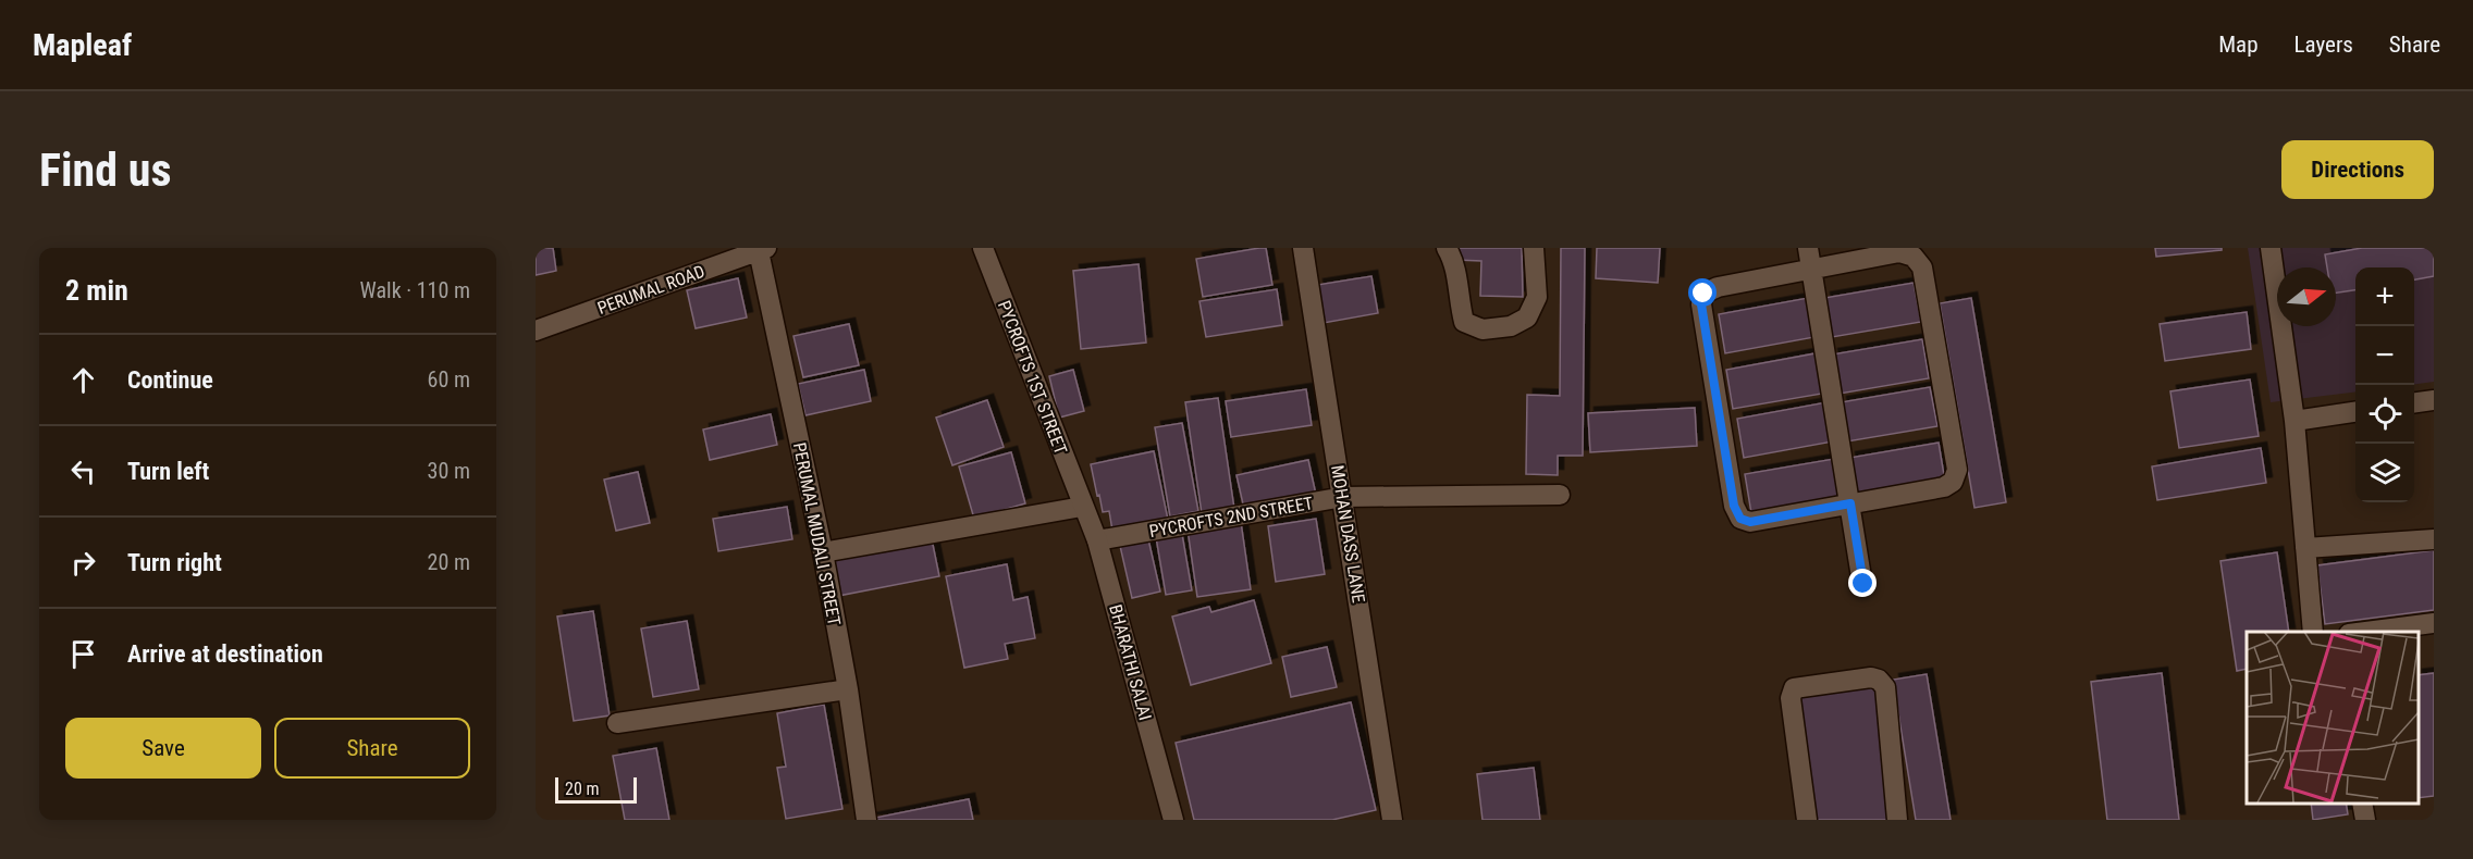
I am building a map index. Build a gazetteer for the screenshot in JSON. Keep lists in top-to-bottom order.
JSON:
{
  "streets": {
    "street": [
      "PERUMAL ROAD",
      "PYCROFTS 1ST STREET",
      "PYCROFTS 2ND STREET",
      "PERUMAL MUDALI STREET",
      "MOHAN DASS LANE",
      "BHARATHI SALAI"
    ]
  },
  "crossings": [
    ["PERUMAL ROAD", "PERUMAL MUDALI STREET"],
    ["PYCROFTS 1ST STREET", "BHARATHI SALAI"],
    ["PYCROFTS 2ND STREET", "MOHAN DASS LANE"],
    ["PYCROFTS 2ND STREET", "BHARATHI SALAI"]
  ],
  "scale_bar": "20 m",
  "north": "right",
  "page": {
    "header": "Mapleaf",
    "nav": ["Map", "Layers", "Share"],
    "buttons": [
      "Directions",
      ["Save", "Share"]
    ],
    "title": "Find us",
    "heading": ["2 min", "Walk · 110 m"],
    "map_buttons": ["+", "−"],
    "list": [
      ["Continue", "60 m"],
      ["Turn left", "30 m"],
      ["Turn right", "20 m"],
      "Arrive at destination"
    ],
    "scale": "20 m"
  }
}
